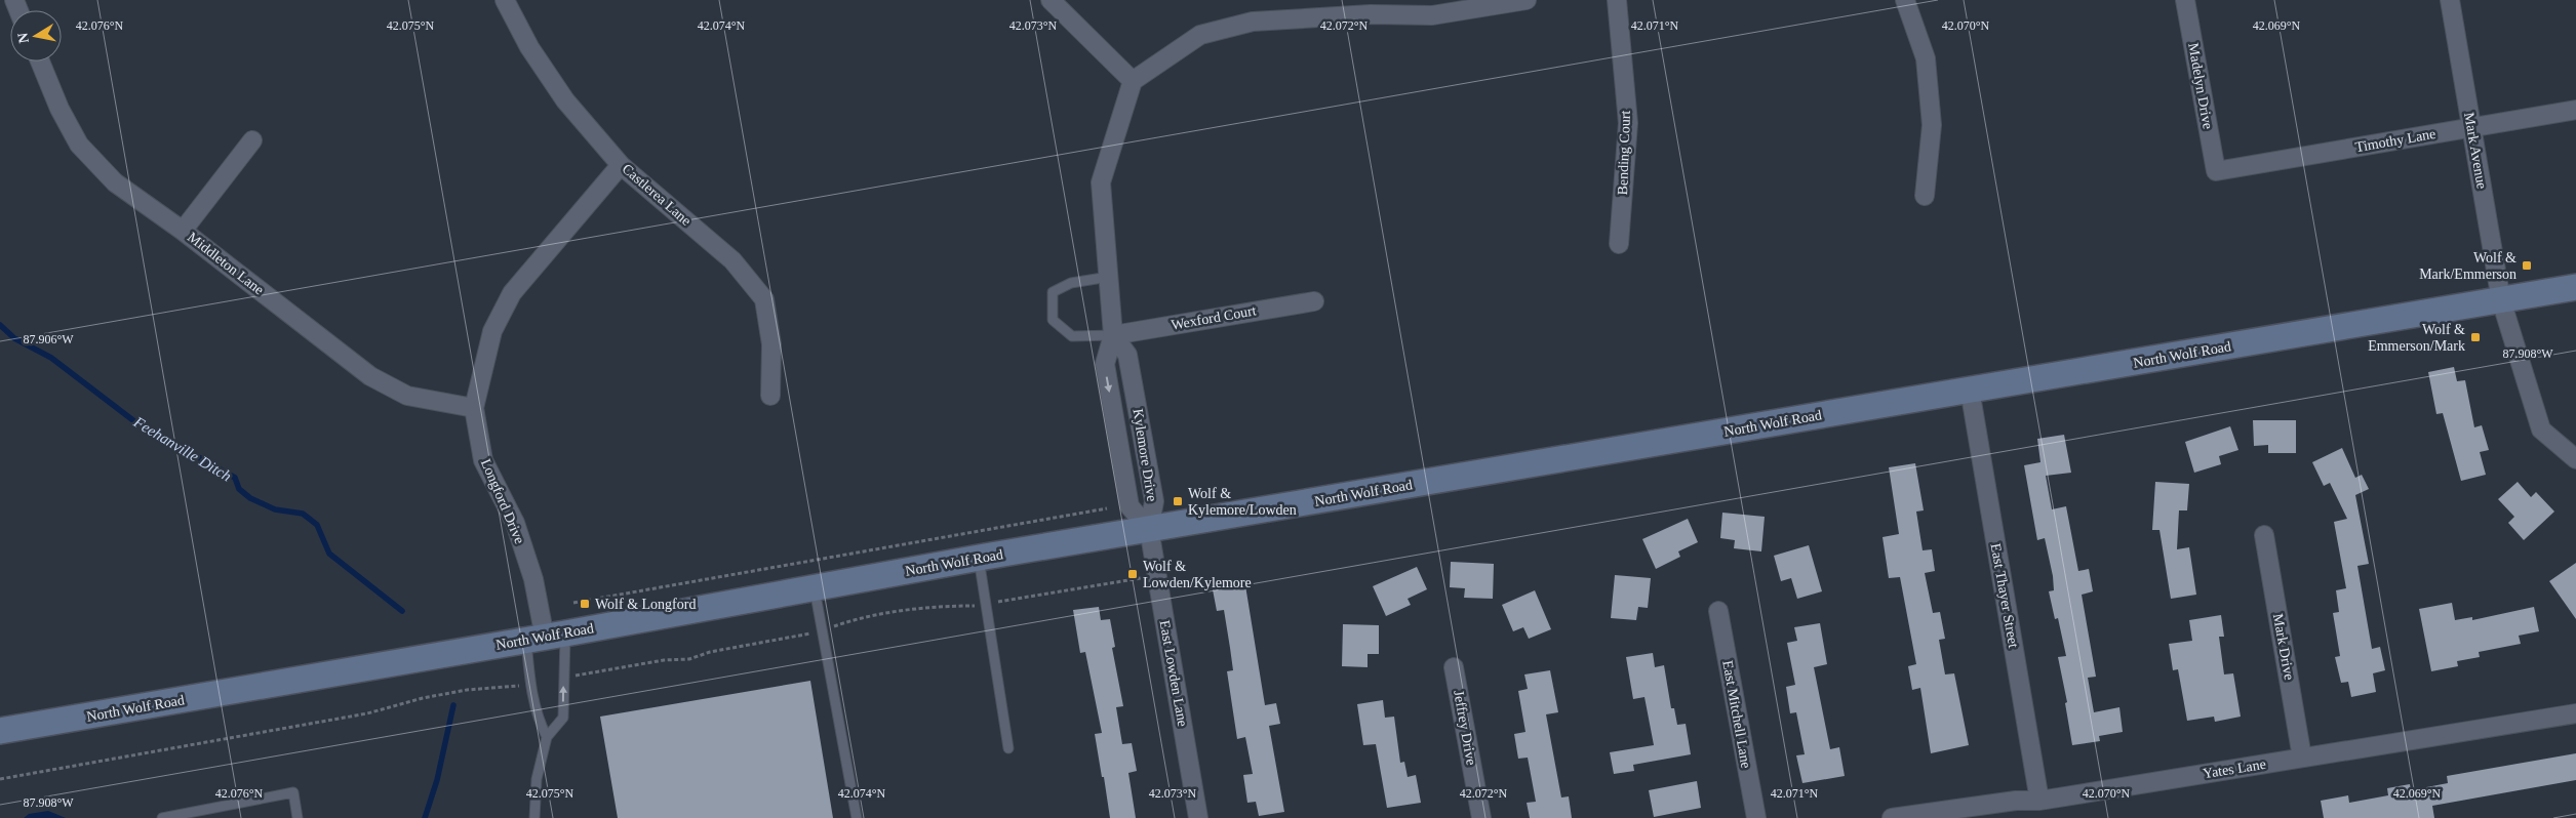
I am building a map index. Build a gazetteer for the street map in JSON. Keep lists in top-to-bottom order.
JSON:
{
  "streets": {
    "main road": ["North Wolf Road"],
    "street": [
      "Madelyn Drive",
      "Timothy Lane",
      "Mark Avenue",
      "Bending Court",
      "Castlerea Lane",
      "Middleton Lane",
      "Wexford Court",
      "Kylemore Drive",
      "Longford Drive",
      "East Thayer Street",
      "Mark Drive",
      "East Lowden Lane",
      "East Mitchell Lane",
      "Jeffrey Drive",
      "Yates Lane"
    ]
  },
  "crossings": [
    ["Madelyn Drive", "Timothy Lane"],
    ["Timothy Lane", "Mark Avenue"],
    ["Mark Avenue", "North Wolf Road"],
    ["Castlerea Lane", "Longford Drive"],
    ["Middleton Lane", "Longford Drive"],
    ["Wexford Court", "Kylemore Drive"],
    ["North Wolf Road", "Kylemore Drive"],
    ["North Wolf Road", "Longford Drive"],
    ["North Wolf Road", "East Thayer Street"],
    ["North Wolf Road", "East Lowden Lane"],
    ["Kylemore Drive", "East Lowden Lane"],
    ["East Thayer Street", "Yates Lane"],
    ["Mark Drive", "Yates Lane"]
  ],
  "water": ["Feehanville Ditch"],
  "places": {
    "transit": [
      "Wolf & Mark/Emmerson",
      "Wolf & Emmerson/Mark",
      "Wolf & Kylemore/Lowden",
      "Wolf & Lowden/Kylemore",
      "Wolf & Longford"
    ]
  },
  "north": "left",
  "coordinates": [
    "42.076°N",
    "42.075°N",
    "42.074°N",
    "42.073°N",
    "42.072°N",
    "42.071°N",
    "42.070°N",
    "42.069°N",
    "87.906°W",
    "87.908°W"
  ]
}
